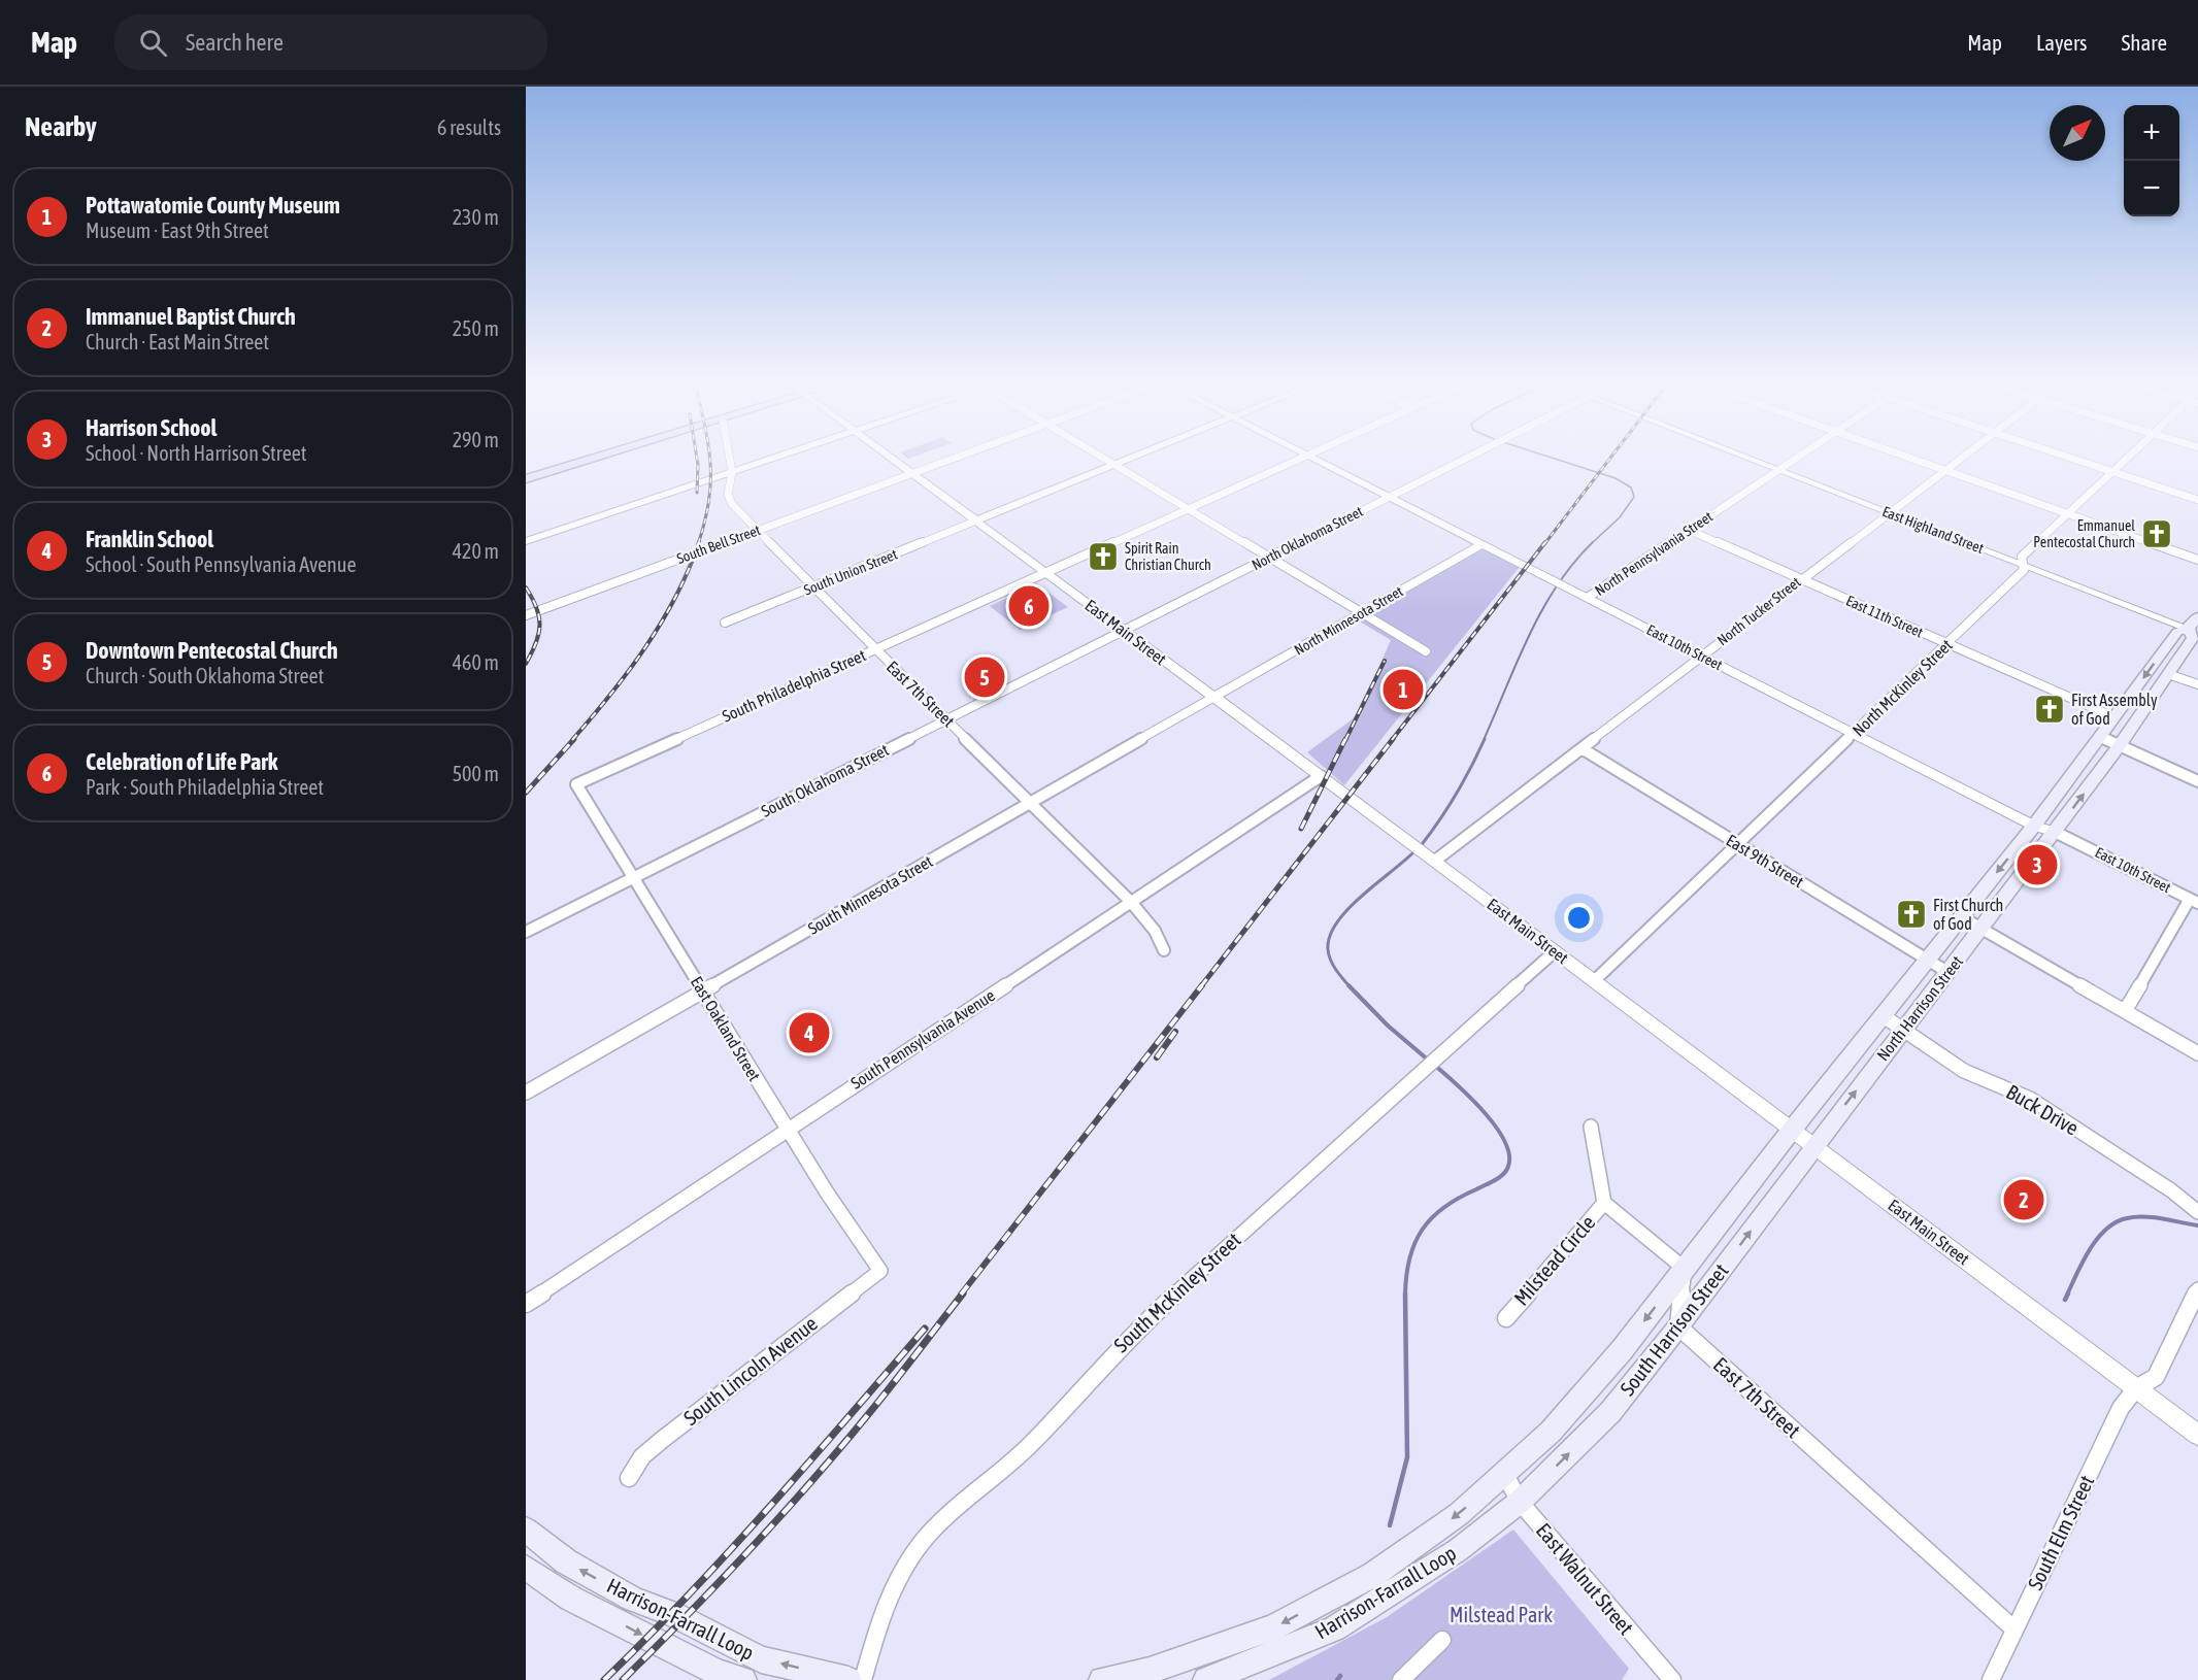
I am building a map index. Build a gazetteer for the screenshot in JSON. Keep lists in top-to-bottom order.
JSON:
{
  "streets": {
    "main road": ["North Harrison Street", "South Harrison Street", "Harrison-Farrall Loop"],
    "street": [
      "East Highland Street",
      "North Oklahoma Street",
      "South Bell Street",
      "North Pennsylvania Street",
      "South Union Street",
      "North Tucker Street",
      "East 11th Street",
      "North Minnesota Street",
      "East Main Street",
      "East 10th Street",
      "South Philadelphia Street",
      "North McKinley Street",
      "East 7th Street",
      "South Oklahoma Street",
      "East 9th Street",
      "South Minnesota Street",
      "East Oakland Street",
      "South Pennsylvania Avenue",
      "Buck Drive",
      "Milstead Circle",
      "South McKinley Street",
      "South Lincoln Avenue",
      "South Elm Street",
      "East Walnut Street"
    ]
  },
  "crossings": [
    ["East Highland Street", "North Pennsylvania Street"],
    ["East Highland Street", "North Tucker Street"],
    ["East Highland Street", "North McKinley Street"],
    ["East Highland Street", "North Harrison Street"],
    ["North Oklahoma Street", "East Main Street"],
    ["North Oklahoma Street", "East 10th Street"],
    ["North Oklahoma Street", "South Oklahoma Street"],
    ["South Bell Street", "East Main Street"],
    ["South Bell Street", "East 7th Street"],
    ["North Pennsylvania Street", "East 11th Street"],
    ["North Pennsylvania Street", "East 10th Street"],
    ["South Union Street", "East Main Street"],
    ["South Union Street", "East 7th Street"],
    ["North Tucker Street", "East 11th Street"],
    ["North Tucker Street", "East Main Street"],
    ["North Tucker Street", "East 10th Street"],
    ["North Tucker Street", "East 9th Street"],
    ["East 11th Street", "North McKinley Street"],
    ["East 11th Street", "North Harrison Street"],
    ["North Minnesota Street", "East Main Street"],
    ["North Minnesota Street", "East 10th Street"],
    ["North Minnesota Street", "South Minnesota Street"],
    ["East Main Street", "South Philadelphia Street"],
    ["East Main Street", "North McKinley Street"],
    ["East Main Street", "South Oklahoma Street"],
    ["East Main Street", "South Minnesota Street"],
    ["East Main Street", "North Harrison Street"],
    ["East Main Street", "South Pennsylvania Avenue"],
    ["East Main Street", "South McKinley Street"],
    ["East Main Street", "South Harrison Street"],
    ["East Main Street", "South Elm Street"],
    ["East 10th Street", "North McKinley Street"],
    ["East 10th Street", "North Harrison Street"],
    ["South Philadelphia Street", "East 7th Street"],
    ["South Philadelphia Street", "East Oakland Street"],
    ["North McKinley Street", "East 9th Street"],
    ["East 7th Street", "South Oklahoma Street"],
    ["East 7th Street", "South Minnesota Street"],
    ["East 7th Street", "South Pennsylvania Avenue"],
    ["East 7th Street", "South Harrison Street"],
    ["East 7th Street", "South Elm Street"],
    ["South Oklahoma Street", "East Oakland Street"],
    ["East 9th Street", "North Harrison Street"],
    ["South Minnesota Street", "East Oakland Street"],
    ["North Harrison Street", "Buck Drive"],
    ["North Harrison Street", "South Harrison Street"],
    ["East Oakland Street", "South Pennsylvania Avenue"],
    ["East Oakland Street", "South Lincoln Avenue"],
    ["South Harrison Street", "East Walnut Street"],
    ["South Harrison Street", "Harrison-Farrall Loop"],
    ["East Walnut Street", "Harrison-Farrall Loop"]
  ],
  "parks": ["Milstead Park"],
  "places": {
    "church": [
      "Emmanuel Pentecostal Church",
      "Spirit Rain Christian Church",
      "First Assembly of God",
      "First Church of God"
    ]
  },
  "north": "top right",
  "page": {
    "header": "Map",
    "search": "Search here",
    "nav": ["Map", "Layers", "Share"],
    "heading": ["Nearby", "6 results"],
    "map_buttons": ["+", "−"],
    "list": [
      {
        "mark": "1",
        "name": "Pottawatomie County Museum",
        "note": "Museum · East 9th Street",
        "value": "230 m"
      },
      {
        "mark": "2",
        "name": "Immanuel Baptist Church",
        "note": "Church · East Main Street",
        "value": "250 m"
      },
      {
        "mark": "3",
        "name": "Harrison School",
        "note": "School · North Harrison Street",
        "value": "290 m"
      },
      {
        "mark": "4",
        "name": "Franklin School",
        "note": "School · South Pennsylvania Avenue",
        "value": "420 m"
      },
      {
        "mark": "5",
        "name": "Downtown Pentecostal Church",
        "note": "Church · South Oklahoma Street",
        "value": "460 m"
      },
      {
        "mark": "6",
        "name": "Celebration of Life Park",
        "note": "Park · South Philadelphia Street",
        "value": "500 m"
      }
    ],
    "pins": [
      "6",
      "5",
      "1",
      "3",
      "4",
      "2"
    ]
  }
}
